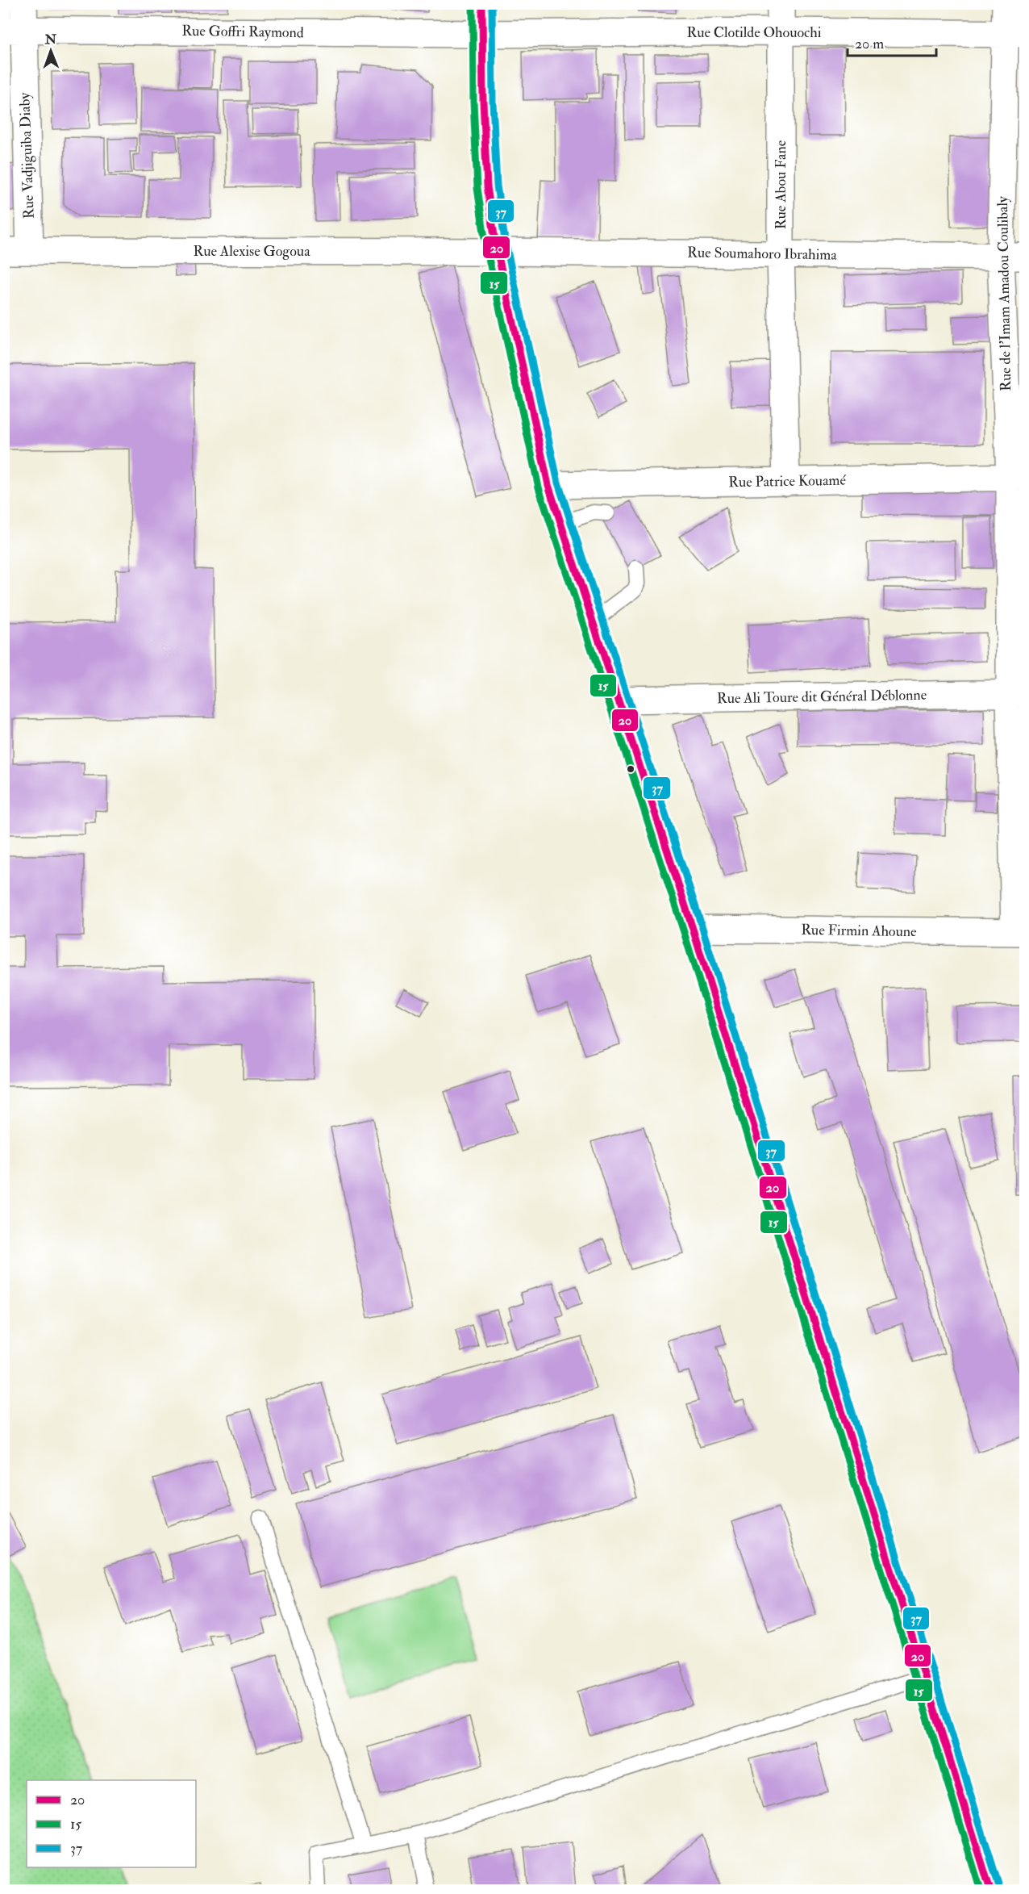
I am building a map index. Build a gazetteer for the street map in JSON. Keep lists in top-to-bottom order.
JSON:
{
  "streets": {
    "street": [
      "Rue Goffri Raymond",
      "Rue Clotilde Ohouochi",
      "Rue Vadjiguiba Diaby",
      "Rue Abou Fane",
      "Rue Alexise Gogoua",
      "Rue Soumahoro Ibrahima",
      "Rue de l'Imam Amadou Coulibaly",
      "Rue Patrice Kouamé",
      "Rue Ali Toure dit Général Déblonne",
      "Rue Firmin Ahoune"
    ]
  },
  "crossings": [
    ["Rue Goffri Raymond", "Rue Clotilde Ohouochi"],
    ["Rue Goffri Raymond", "Rue Vadjiguiba Diaby"],
    ["Rue Clotilde Ohouochi", "Rue Abou Fane"],
    ["Rue Clotilde Ohouochi", "Rue de l'Imam Amadou Coulibaly"],
    ["Rue Vadjiguiba Diaby", "Rue Alexise Gogoua"],
    ["Rue Abou Fane", "Rue Soumahoro Ibrahima"],
    ["Rue Abou Fane", "Rue Patrice Kouamé"],
    ["Rue Alexise Gogoua", "Rue Soumahoro Ibrahima"],
    ["Rue Soumahoro Ibrahima", "Rue de l'Imam Amadou Coulibaly"],
    ["Rue de l'Imam Amadou Coulibaly", "Rue Patrice Kouamé"],
    ["Rue de l'Imam Amadou Coulibaly", "Rue Ali Toure dit Général Déblonne"],
    ["Rue de l'Imam Amadou Coulibaly", "Rue Firmin Ahoune"]
  ],
  "lines": ["transit line 20", "transit line 15", "transit line 37"],
  "legend": ["20", "15", "37"],
  "scale_bar": "20 m",
  "north": "top"
}
